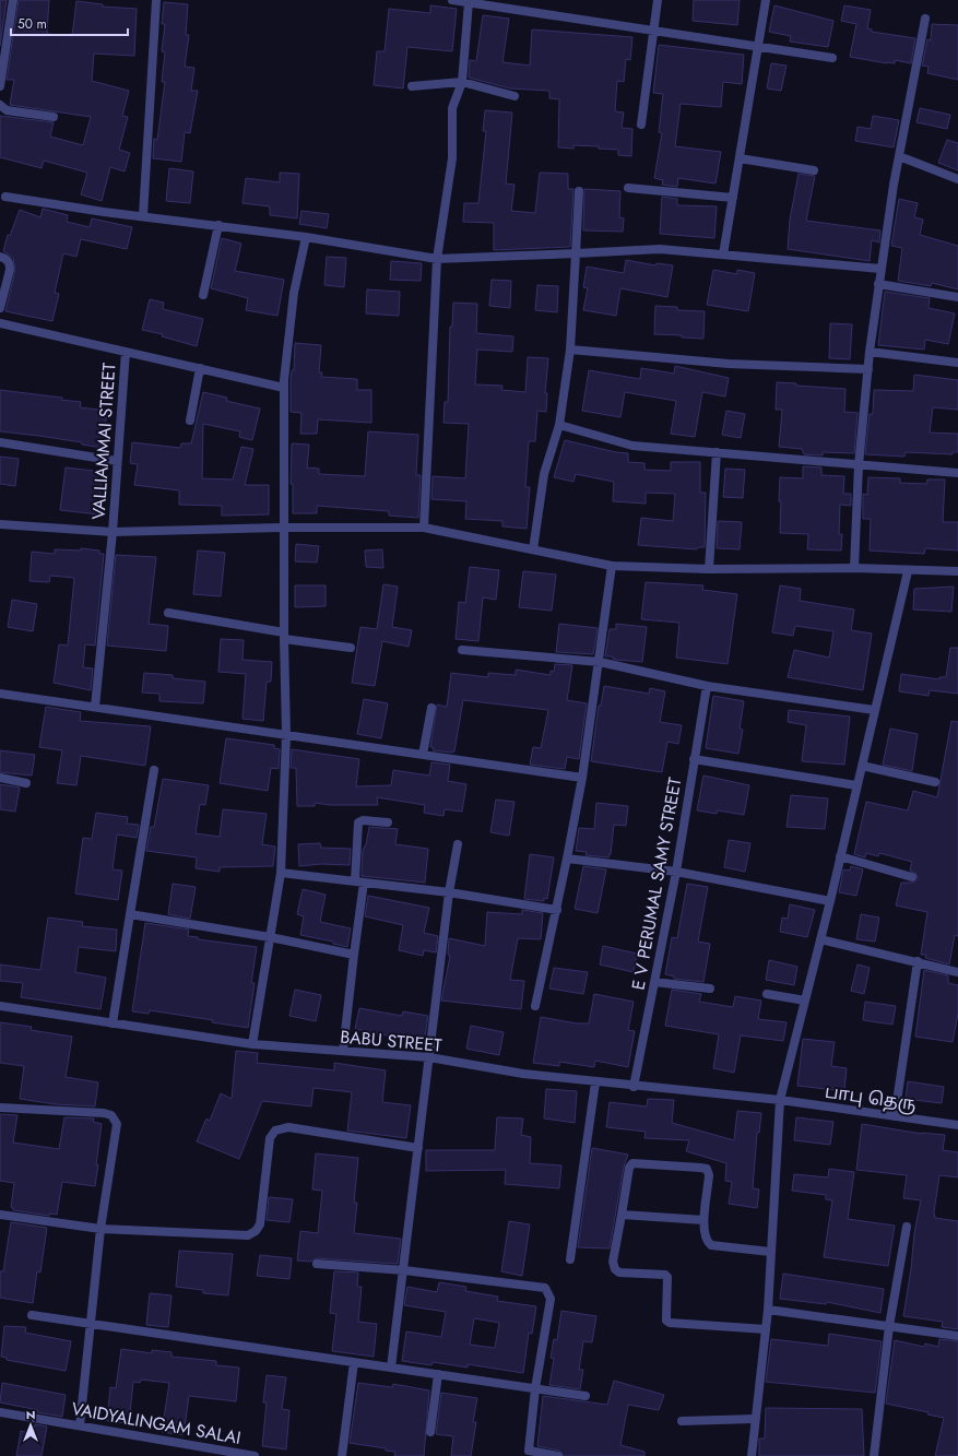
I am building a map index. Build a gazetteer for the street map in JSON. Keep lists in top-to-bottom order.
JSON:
{
  "streets": {
    "street": [
      "VALLIAMMAI STREET",
      "E V PERUMAL SAMY STREET",
      "BABU STREET",
      "பாபு தெரு",
      "VAIDYALINGAM SALAI"
    ]
  },
  "crossings": [
    ["E V PERUMAL SAMY STREET", "BABU STREET"],
    ["BABU STREET", "பாபு தெரு"]
  ],
  "scale_bar": "50 m",
  "north": "top"
}
